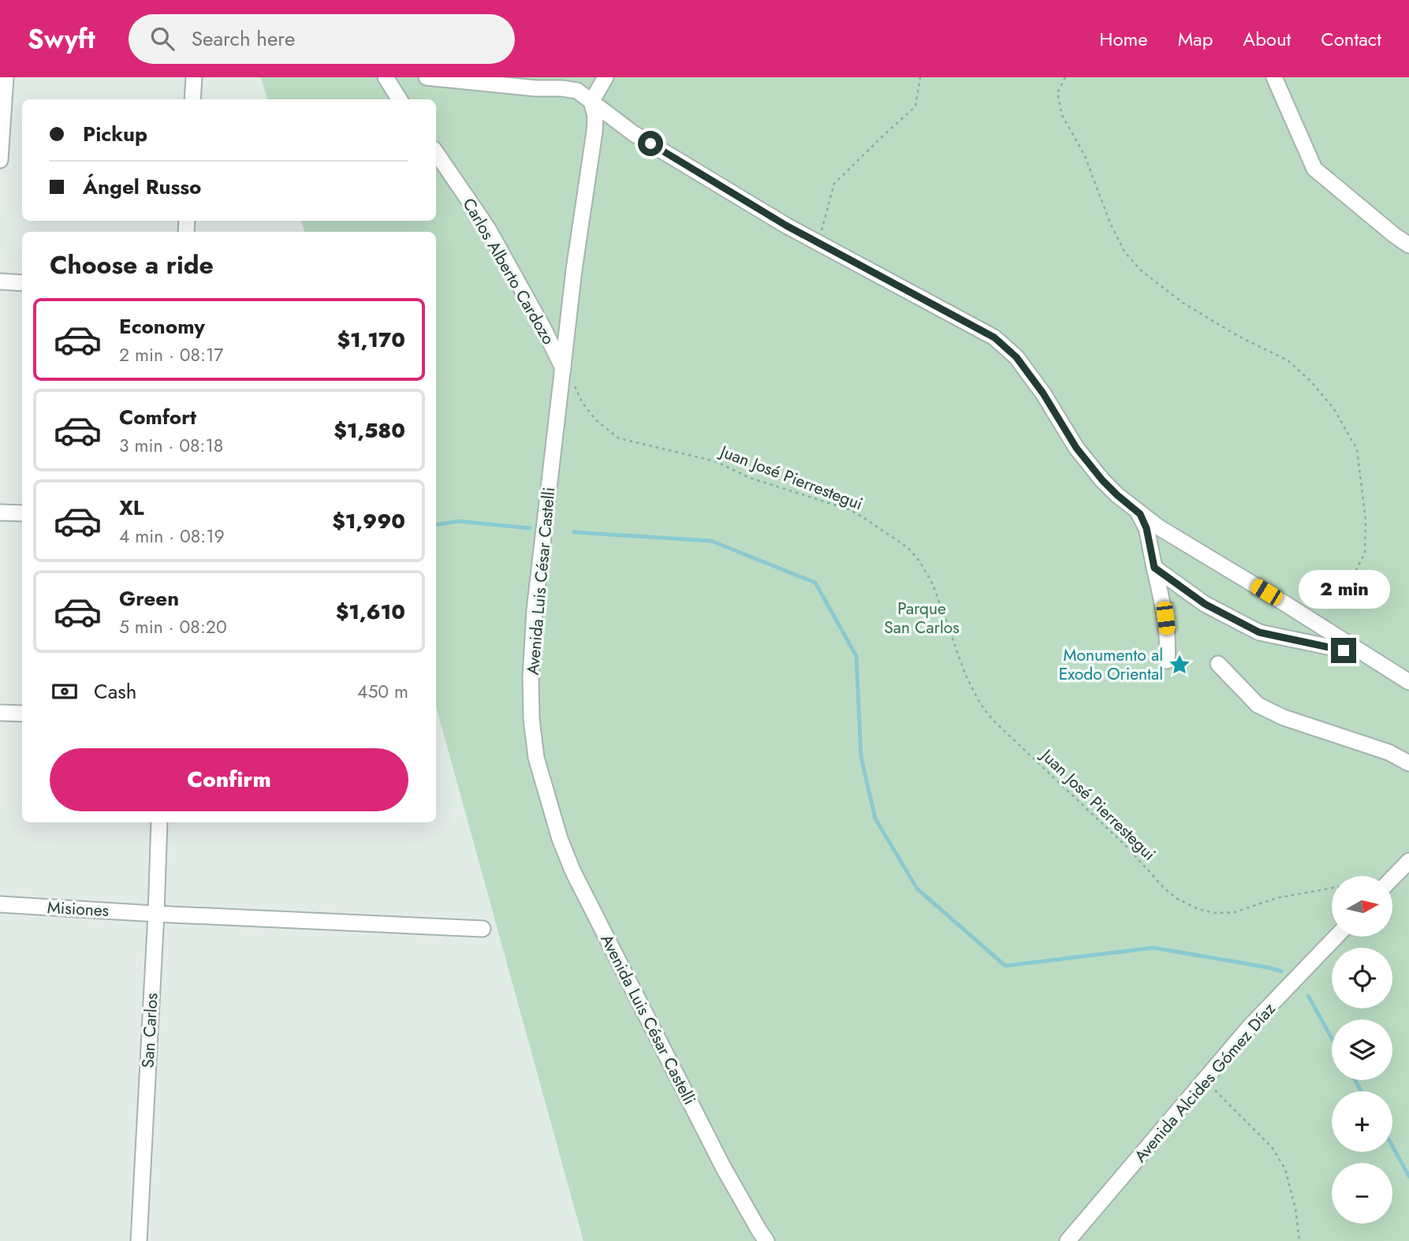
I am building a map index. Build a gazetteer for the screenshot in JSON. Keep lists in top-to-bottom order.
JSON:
{
  "streets": {
    "street": [
      "Carlos Alberto Cardozo",
      "Avenida Luis César Castelli",
      "Misiones",
      "San Carlos",
      "Avenida Alcides Gómez Díaz"
    ],
    "path": ["Juan José Pierrestegui"]
  },
  "crossings": [
    ["Carlos Alberto Cardozo", "Avenida Luis César Castelli"],
    ["Misiones", "San Carlos"]
  ],
  "parks": ["Parque San Carlos"],
  "places": {
    "place": ["Monumento al Exodo Oriental"]
  },
  "north": "right",
  "page": {
    "header": "Swyft",
    "search": "Search here",
    "nav": [
      "Home",
      "Map",
      "About",
      "Contact"
    ],
    "banner": ["Pickup", "Ángel Russo"],
    "heading": "Choose a ride",
    "list": [
      {
        "name": "Economy",
        "note": "2 min · 08:17",
        "value": "$1,170"
      },
      {
        "name": "Comfort",
        "note": "3 min · 08:18",
        "value": "$1,580"
      },
      {
        "name": "XL",
        "note": "4 min · 08:19",
        "value": "$1,990"
      },
      {
        "name": "Green",
        "note": "5 min · 08:20",
        "value": "$1,610"
      }
    ],
    "bubble": "2 min",
    "pay": ["Cash", "450 m"],
    "buttons": "Confirm",
    "map_buttons": ["+", "−"]
  }
}
